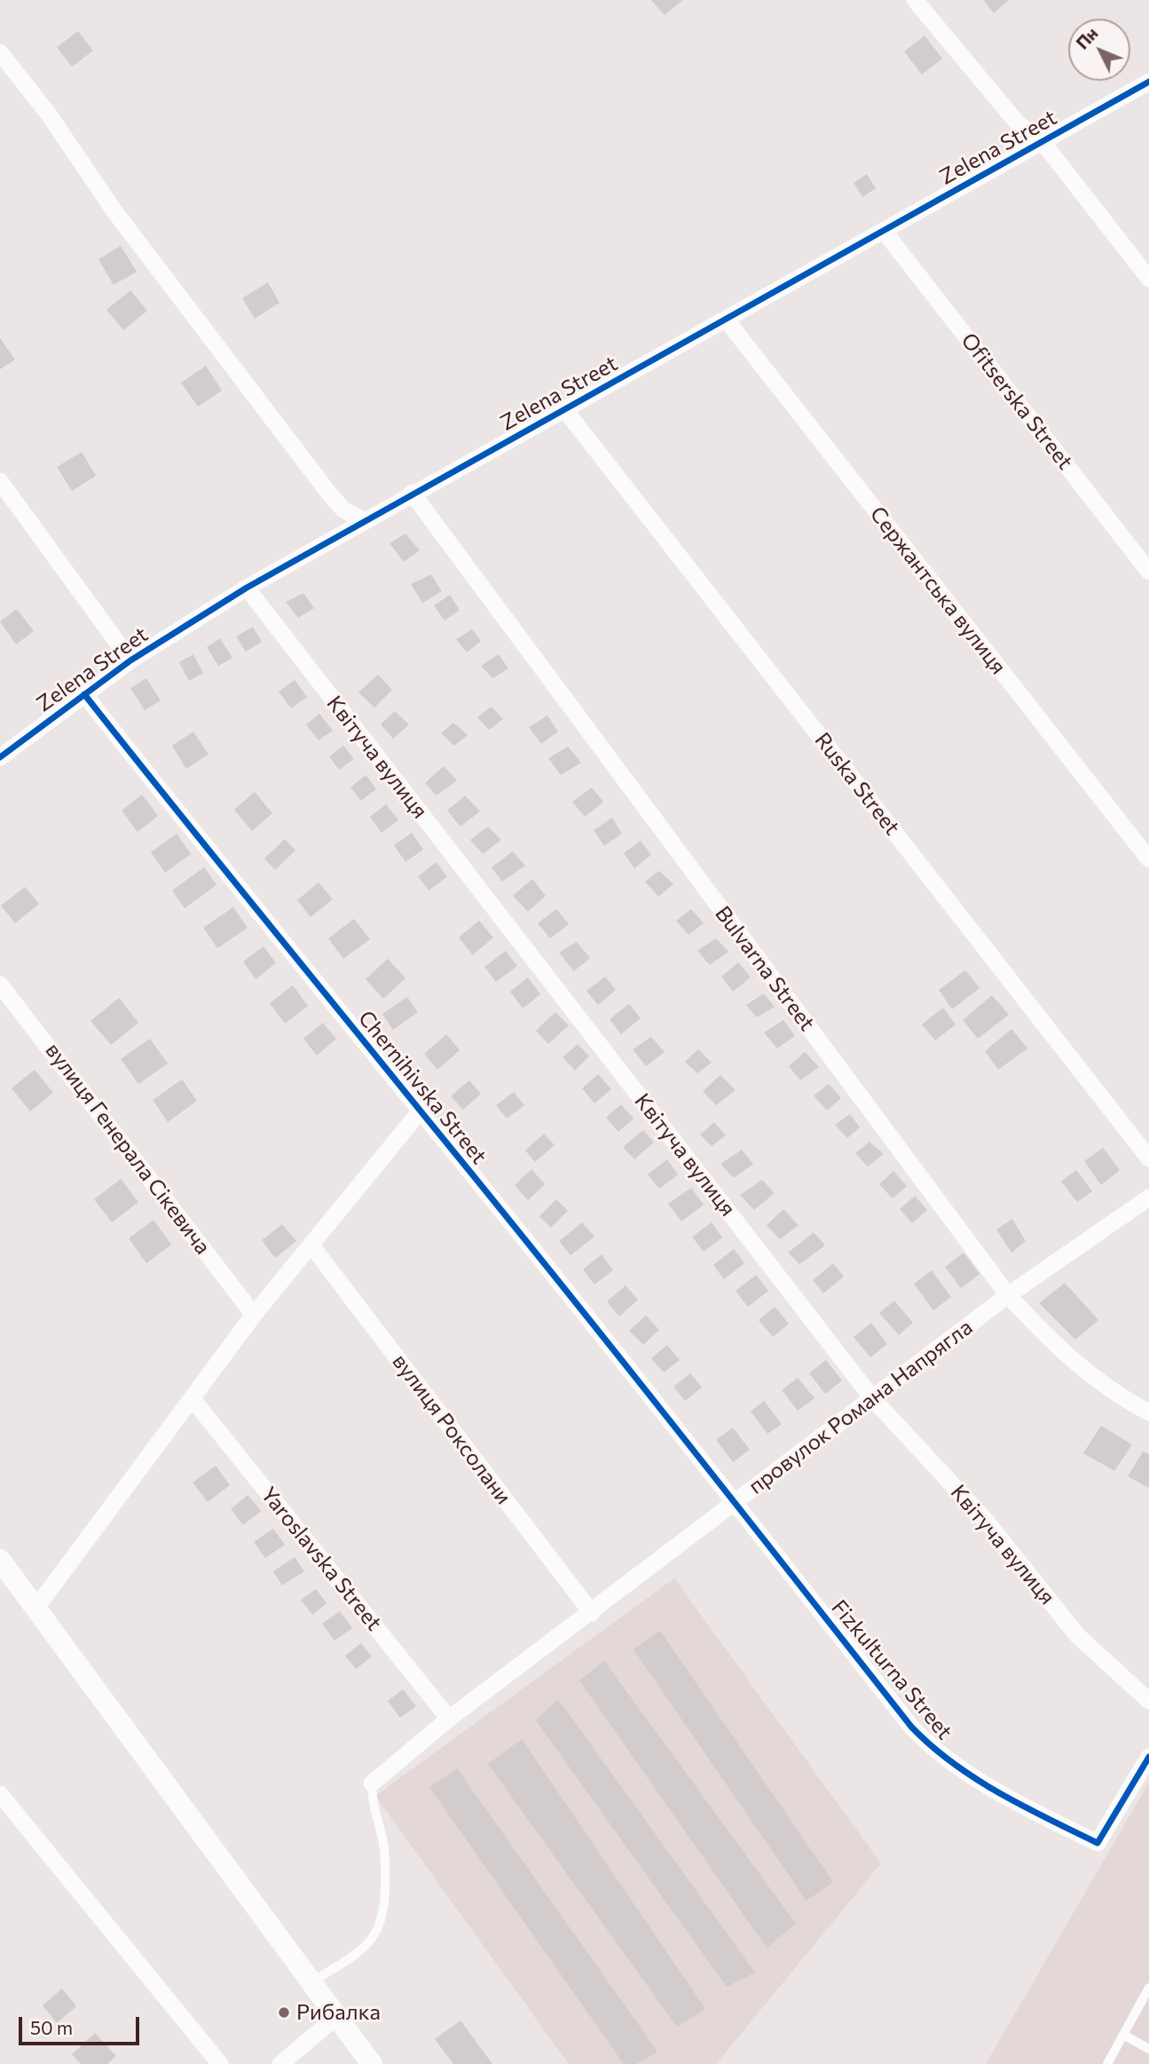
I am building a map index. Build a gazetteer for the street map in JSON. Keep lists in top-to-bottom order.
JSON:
{
  "streets": {
    "street": [
      "Zelena Street",
      "Ofitserska Street",
      "Сержантська вулиця",
      "Квітуча вулиця",
      "Ruska Street",
      "Bulvarna Street",
      "Chernihivska Street",
      "вулиця Генерала Сікевича",
      "провулок Романа Напрягла",
      "вулиця Роксолани",
      "Yaroslavska Street",
      "Fizkulturna Street"
    ]
  },
  "crossings": [
    ["Zelena Street", "Ofitserska Street"],
    ["Zelena Street", "Сержантська вулиця"],
    ["Zelena Street", "Квітуча вулиця"],
    ["Zelena Street", "Ruska Street"],
    ["Zelena Street", "Bulvarna Street"],
    ["Zelena Street", "Chernihivska Street"],
    ["Квітуча вулиця", "провулок Романа Напрягла"],
    ["Bulvarna Street", "провулок Романа Напрягла"],
    ["Chernihivska Street", "провулок Романа Напрягла"],
    ["Chernihivska Street", "Fizkulturna Street"],
    ["провулок Романа Напрягла", "вулиця Роксолани"],
    ["провулок Романа Напрягла", "Yaroslavska Street"],
    ["провулок Романа Напрягла", "Fizkulturna Street"]
  ],
  "places": ["Рибалка"],
  "scale_bar": "50 m",
  "north": "top left"
}
